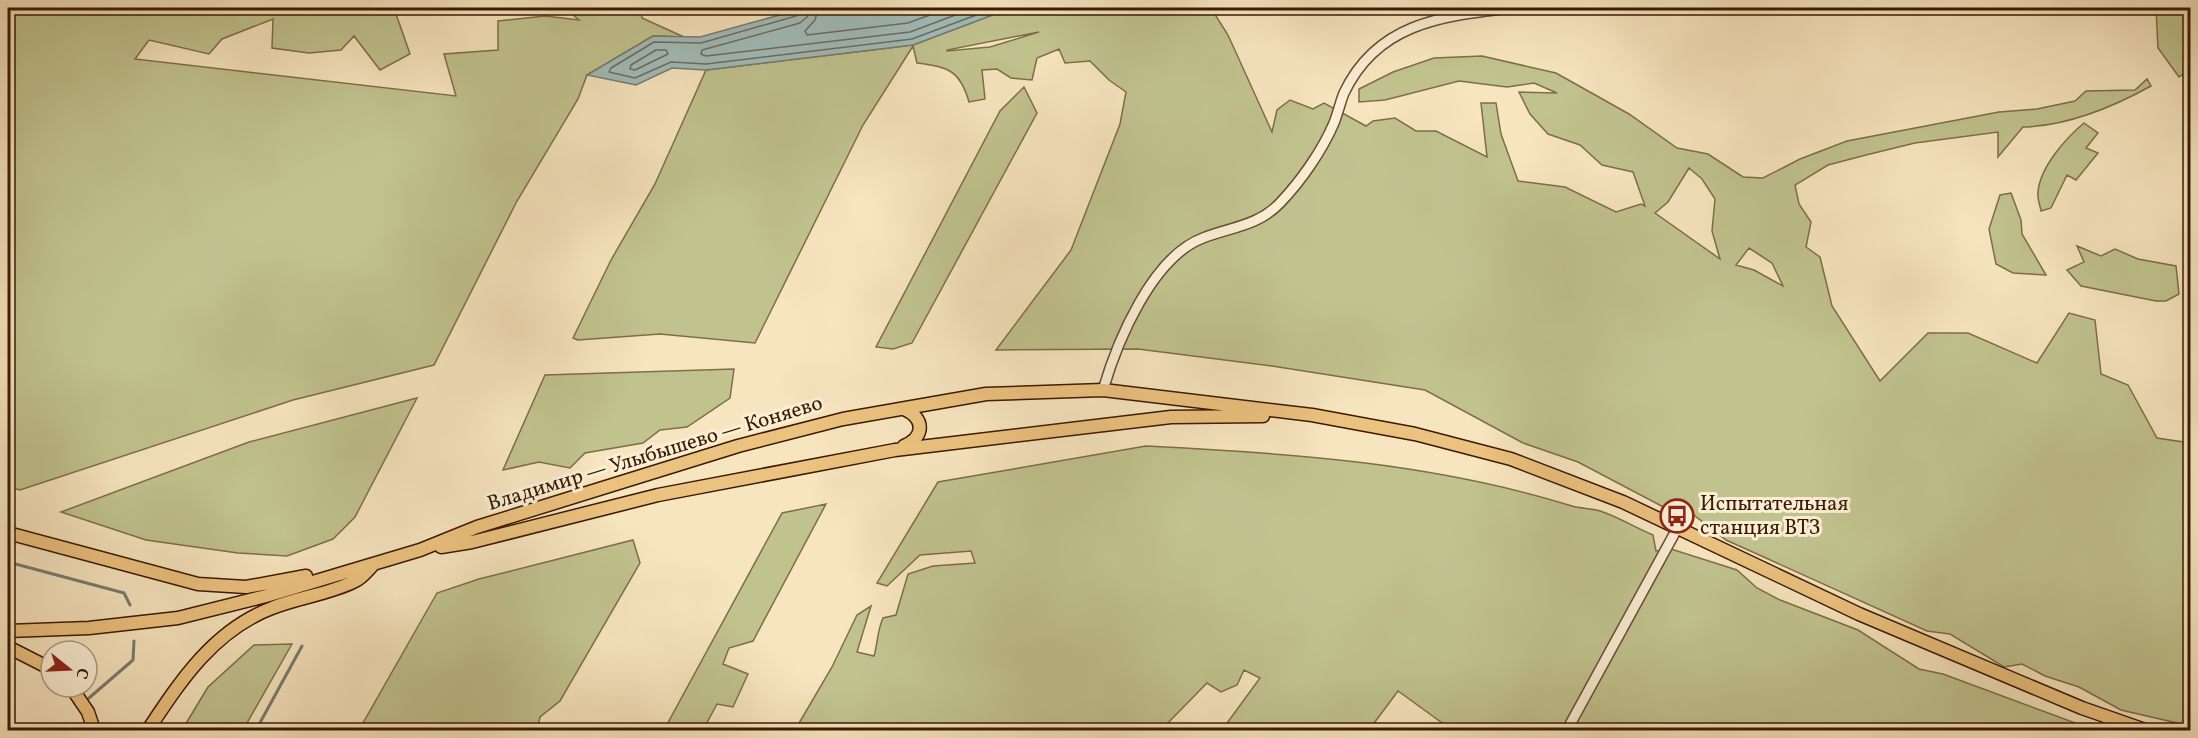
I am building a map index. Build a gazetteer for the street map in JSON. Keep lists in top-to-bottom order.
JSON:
{
  "streets": {
    "main road": ["Владимир — Улыбышево — Коняево"]
  },
  "places": {
    "bus stop": ["Испытательная станция ВТЗ"]
  },
  "north": "right"
}
